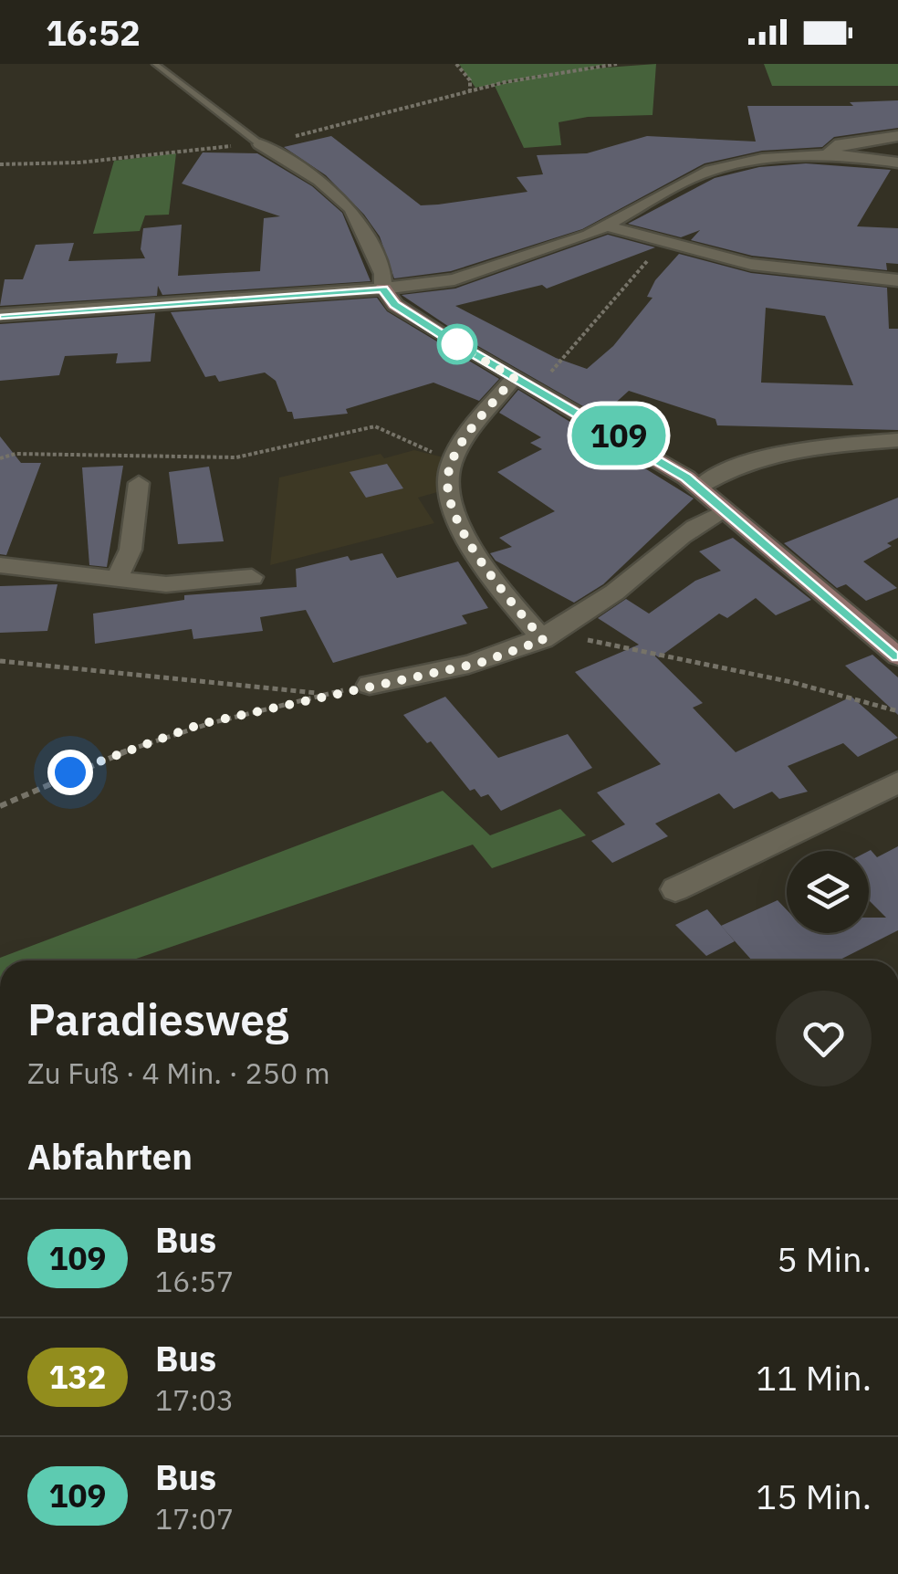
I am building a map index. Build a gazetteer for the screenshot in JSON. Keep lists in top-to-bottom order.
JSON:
{
  "lines": ["bus line 109"],
  "page": {
    "status": "16:52",
    "on_map": "109",
    "heading": [
      ["Paradiesweg", "Zu Fuß · 4 Min. · 250 m"],
      "Abfahrten"
    ],
    "list": [
      {
        "mark": "109",
        "name": "Bus",
        "note": "16:57",
        "value": "5 Min."
      },
      {
        "mark": "132",
        "name": "Bus",
        "note": "17:03",
        "value": "11 Min."
      },
      {
        "mark": "109",
        "name": "Bus",
        "note": "17:07",
        "value": "15 Min."
      }
    ]
  }
}
